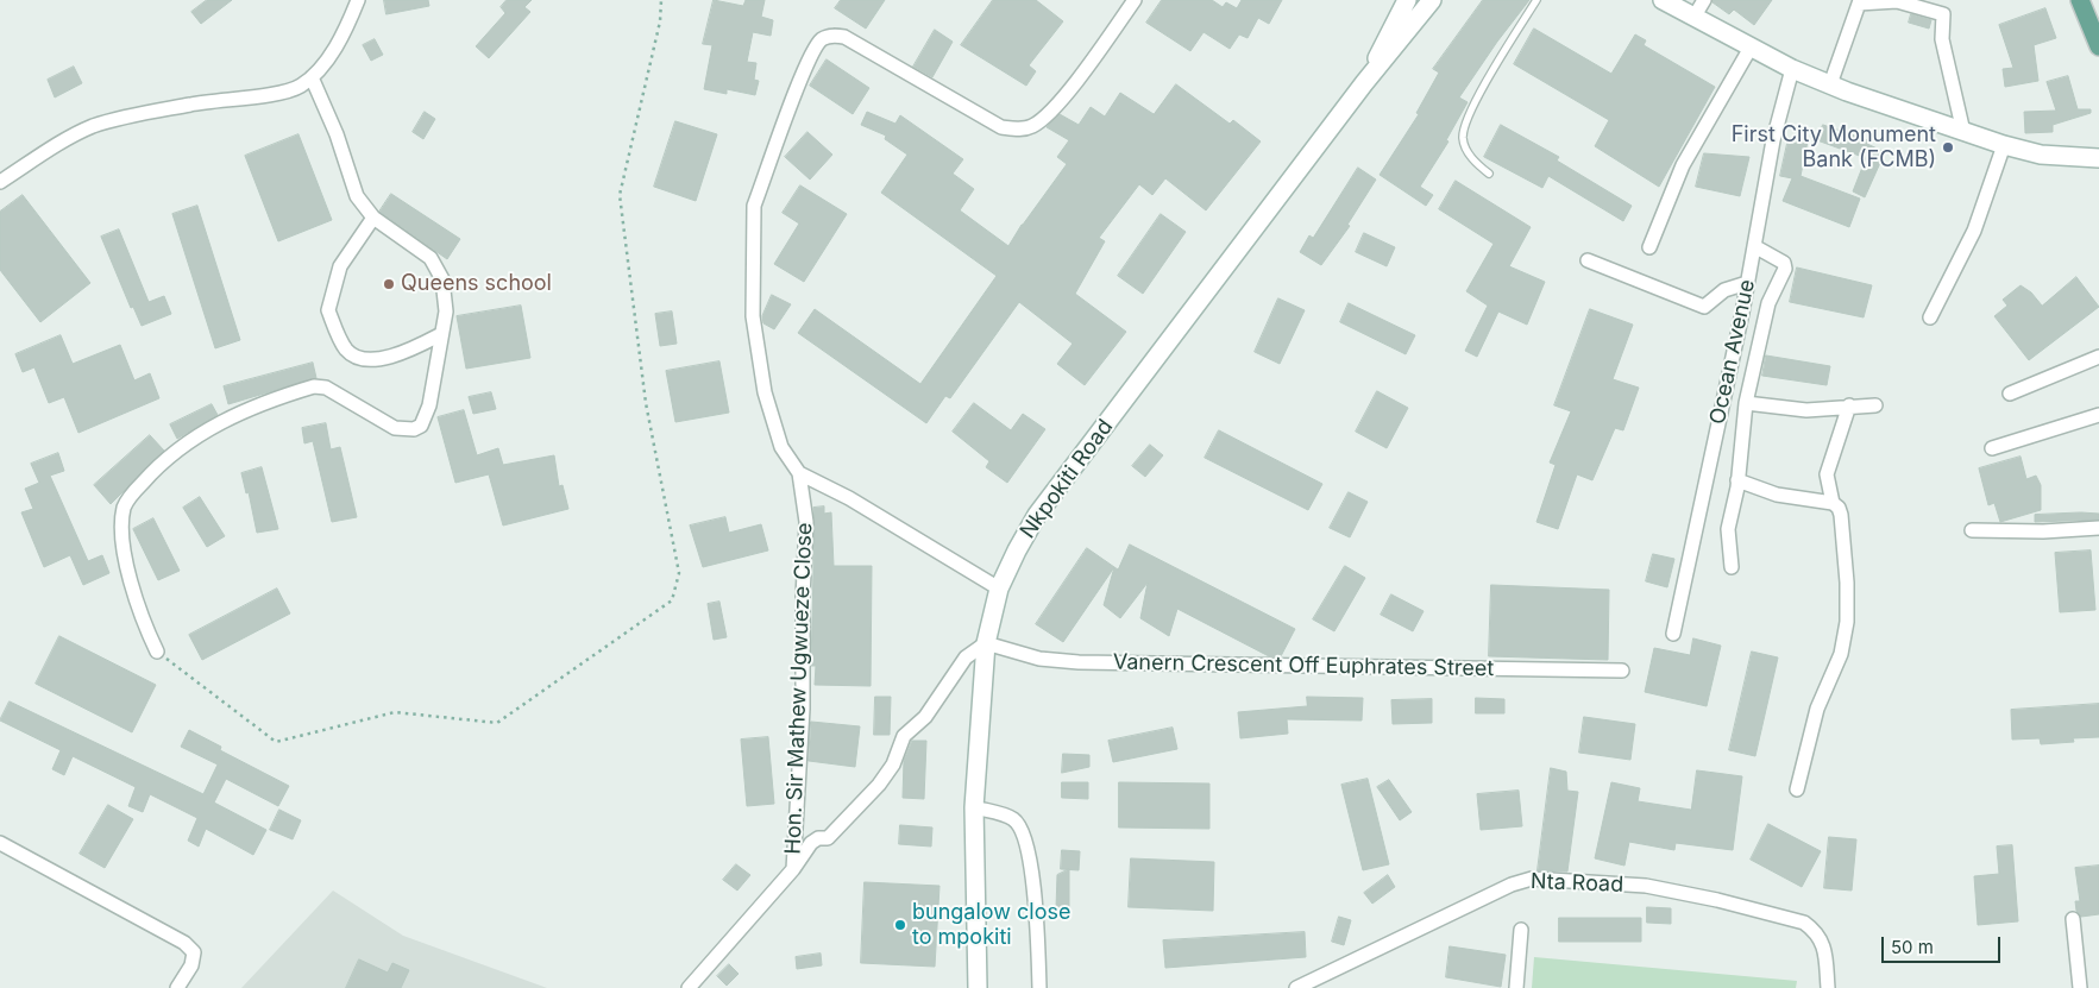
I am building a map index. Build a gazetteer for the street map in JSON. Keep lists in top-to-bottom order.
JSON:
{
  "streets": {
    "main road": ["Nkpokiti Road"],
    "street": [
      "Ocean Avenue",
      "Vanern Crescent Off Euphrates Street",
      "Hon. Sir Mathew Ugwueze Close",
      "Nta Road"
    ]
  },
  "crossings": [
    ["Nkpokiti Road", "Vanern Crescent Off Euphrates Street"]
  ],
  "places": ["First City Monument Bank (FCMB)", "Queens school", "bungalow close to mpokiti"],
  "scale_bar": "50 m"
}
